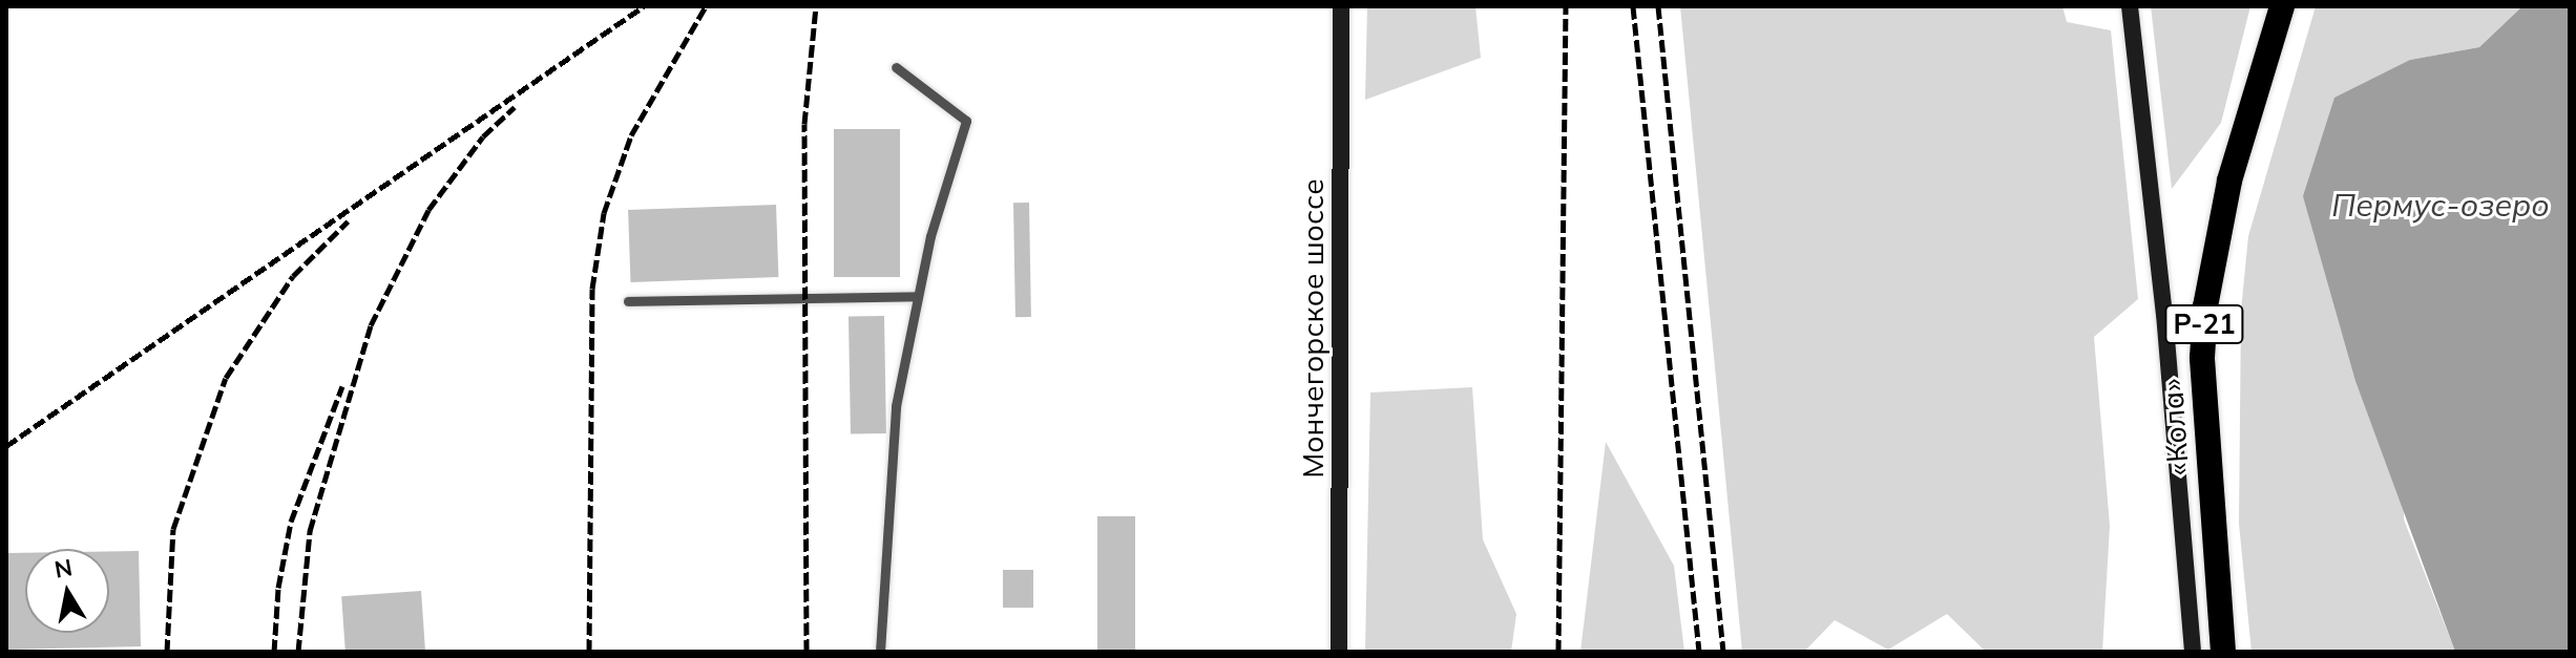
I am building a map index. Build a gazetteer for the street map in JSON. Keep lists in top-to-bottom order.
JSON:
{
  "streets": {
    "highway": ["Р-21", "«Кола»"],
    "street": ["Мончегорское шоссе"]
  },
  "water": ["Пермус-озеро"],
  "north": "top"
}
